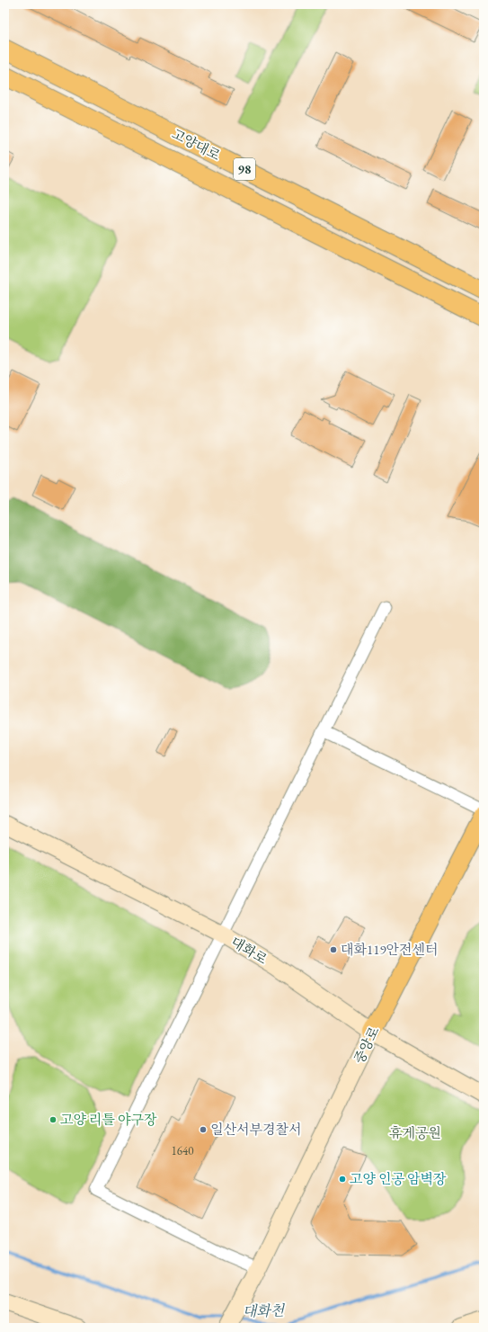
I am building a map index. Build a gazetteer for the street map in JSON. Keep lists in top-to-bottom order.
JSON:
{
  "streets": {
    "main road": ["고양대로", "98", "중앙로"],
    "street": ["대화로"]
  },
  "crossings": [
    ["대화로", "중앙로"]
  ],
  "water": ["대화천"],
  "parks": ["휴게공원"],
  "places": [
    "대화119안전센터",
    "고양 리틀 야구장",
    "일산서부경찰서",
    "고양 인공 암벽장"
  ],
  "house_numbers": ["1640"]
}
